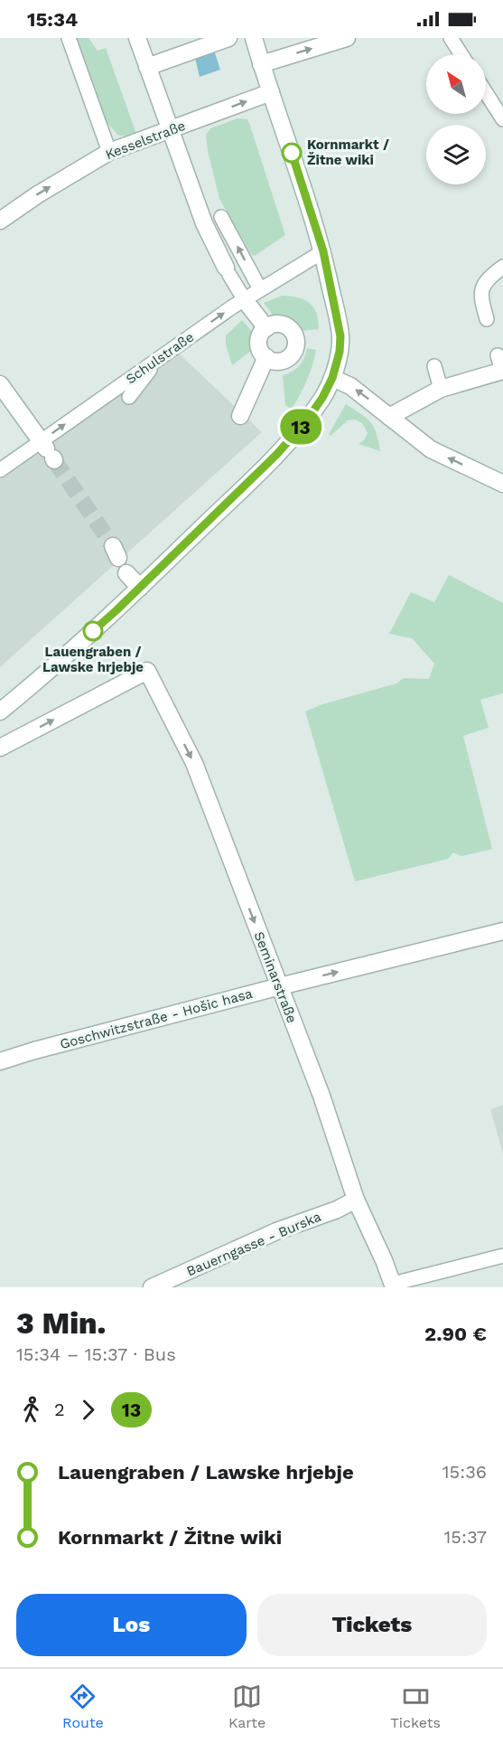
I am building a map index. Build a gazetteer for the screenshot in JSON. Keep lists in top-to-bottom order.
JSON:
{
  "streets": {
    "street": [
      "Kesselstraße",
      "Seminarstraße",
      "Goschwitzstraße - Hošic hasa",
      "Bauerngasse - Burska"
    ],
    "lane": ["Schulstraße"]
  },
  "crossings": [
    ["Seminarstraße", "Goschwitzstraße - Hošic hasa"],
    ["Seminarstraße", "Bauerngasse - Burska"]
  ],
  "one_way": ["Schulstraße", "Goschwitzstraße - Hošic hasa"],
  "places": ["Kornmarkt / Žitne wiki", "Lauengraben / Lawske hrjebje"],
  "lines": ["bus line 13"],
  "north": "top left",
  "page": {
    "status": "15:34",
    "on_map": "13",
    "heading": ["3 Min.", "15:34 – 15:37 · Bus", "2.90 €"],
    "legs": ["2", "13"],
    "list": [
      {
        "name": "Lauengraben / Lawske hrjebje",
        "value": "15:36"
      },
      {
        "name": "Kornmarkt / Žitne wiki",
        "value": "15:37"
      }
    ],
    "buttons": ["Los", "Tickets"],
    "tabs": ["Route", "Karte", "Tickets"]
  }
}
